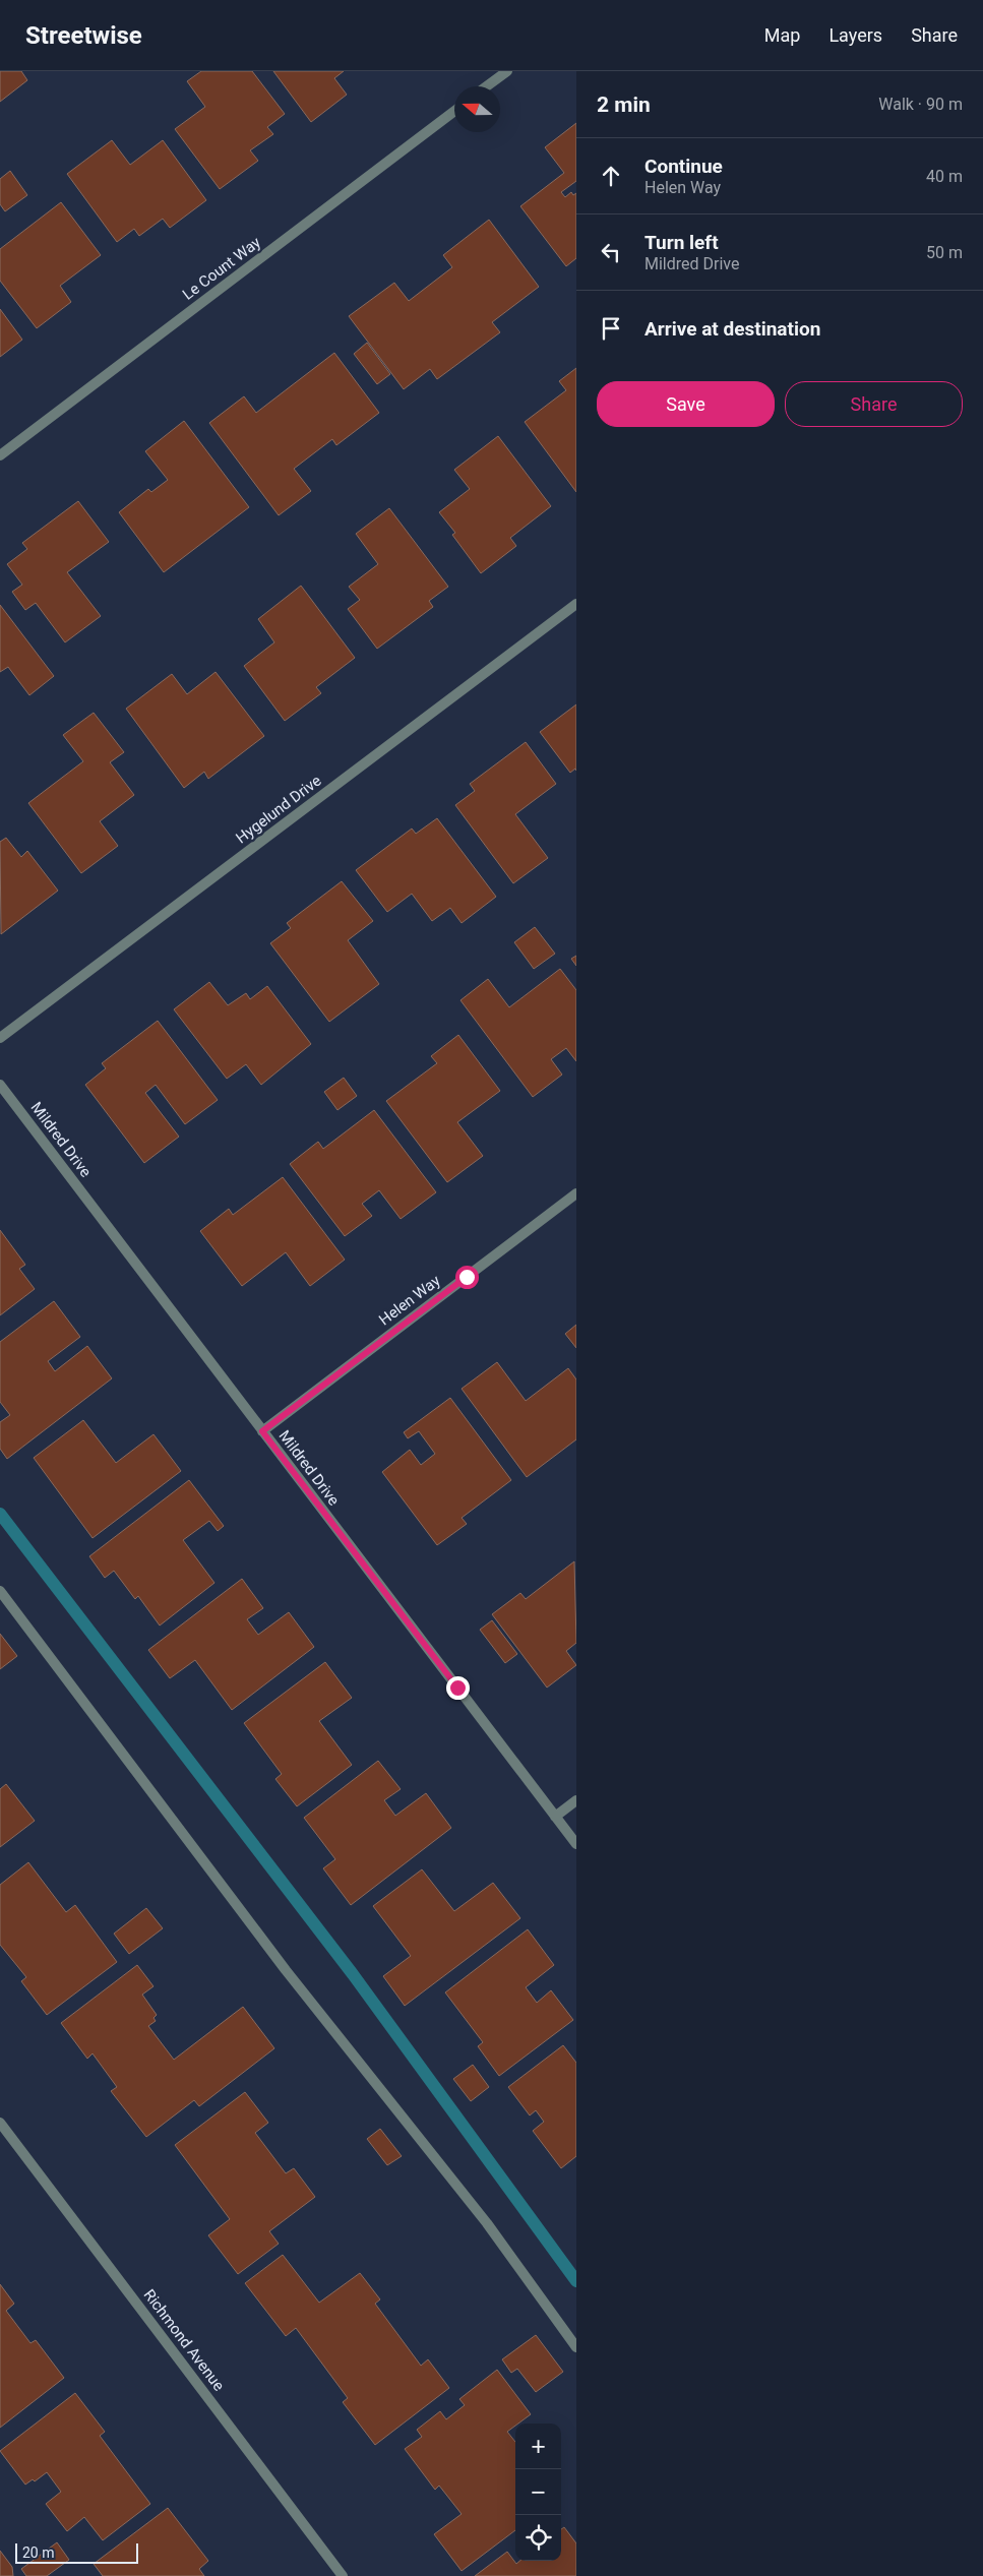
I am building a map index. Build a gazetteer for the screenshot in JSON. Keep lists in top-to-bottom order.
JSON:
{
  "streets": {
    "street": [
      "Le Count Way",
      "Hygelund Drive",
      "Mildred Drive",
      "Helen Way",
      "Richmond Avenue"
    ]
  },
  "crossings": [
    ["Mildred Drive", "Helen Way"]
  ],
  "scale_bar": "20 m",
  "north": "left",
  "page": {
    "header": "Streetwise",
    "nav": ["Map", "Layers", "Share"],
    "heading": ["2 min", "Walk · 90 m"],
    "list": [
      ["Continue", "Helen Way", "40 m"],
      ["Turn left", "Mildred Drive", "50 m"],
      "Arrive at destination"
    ],
    "buttons": ["Save", "Share"],
    "map_buttons": ["+", "−"],
    "scale": "20 m"
  }
}
